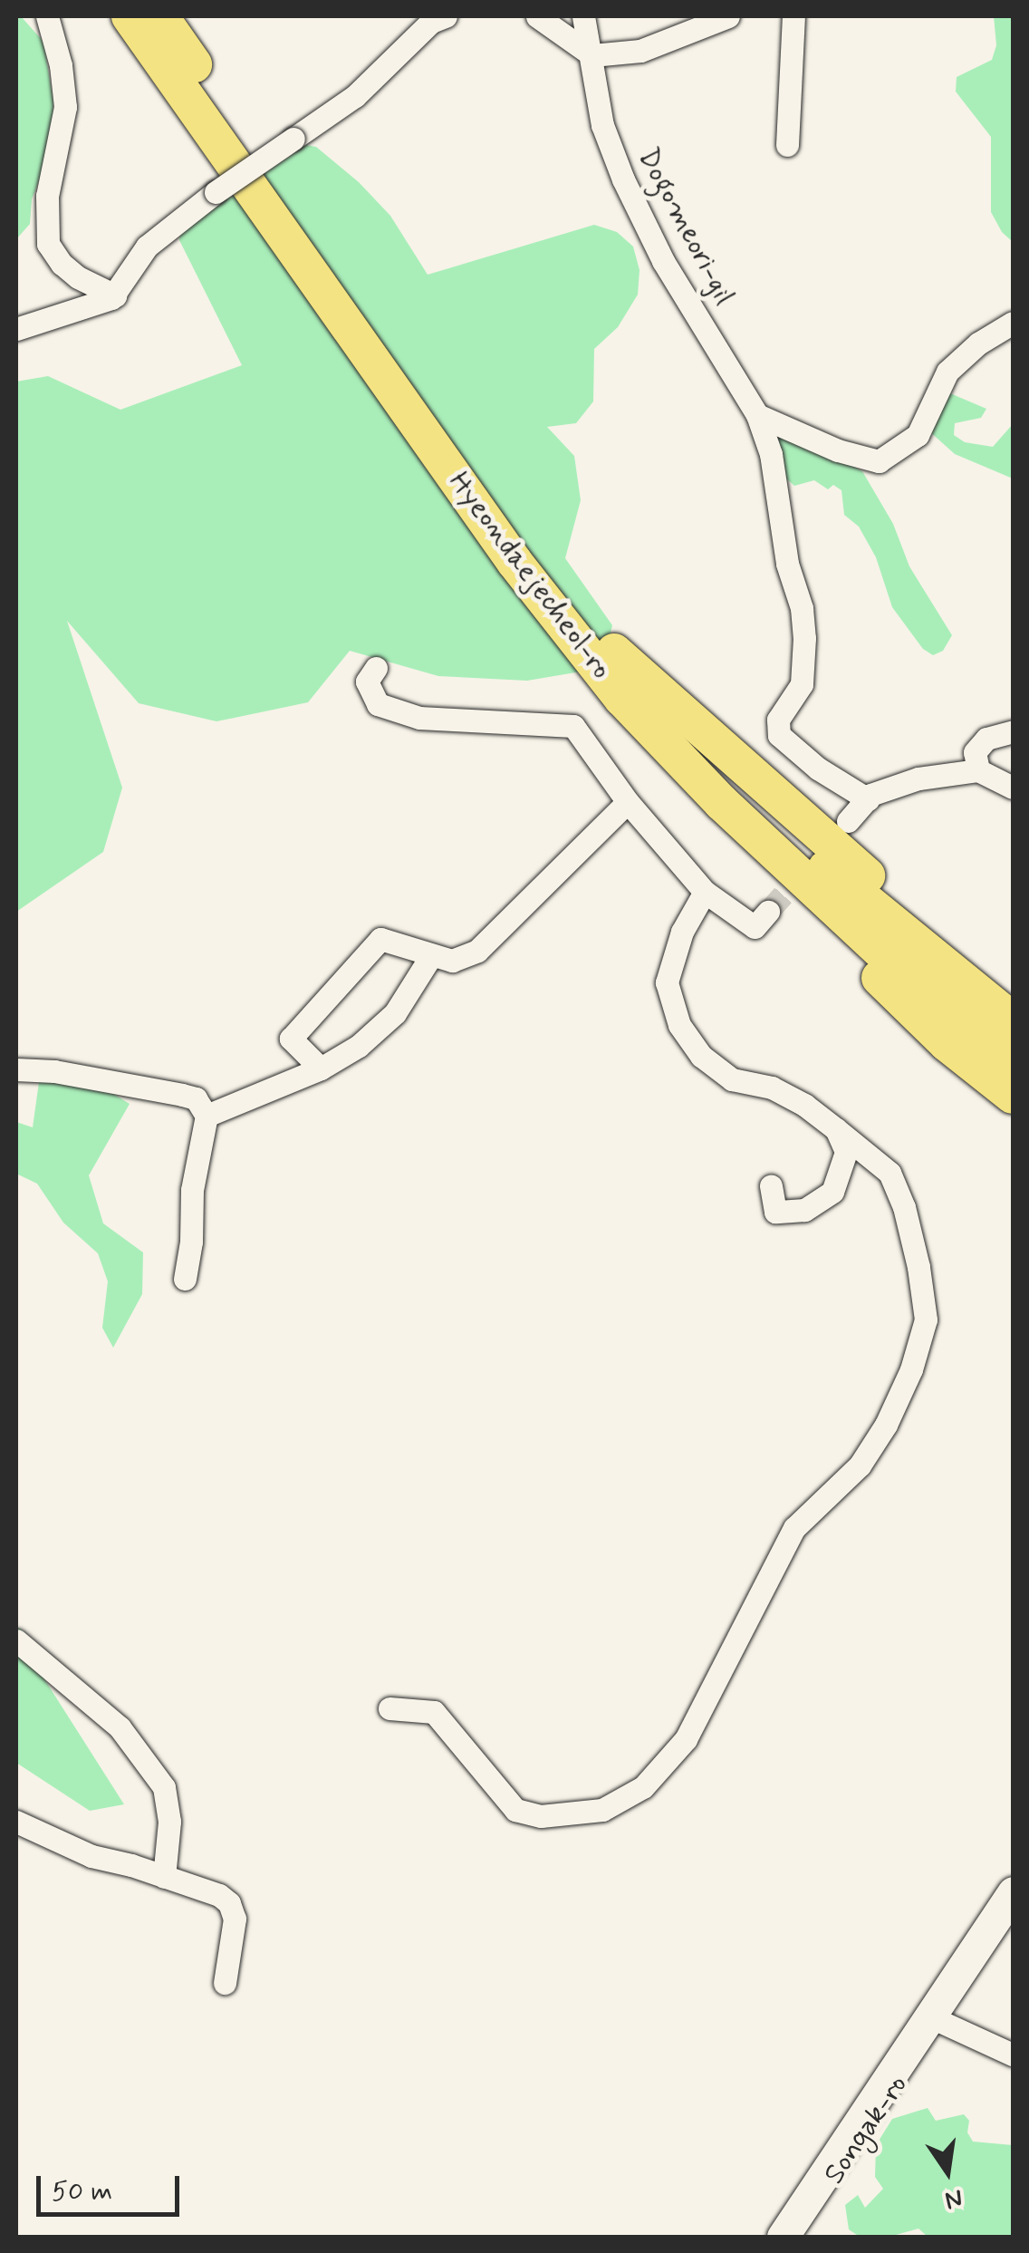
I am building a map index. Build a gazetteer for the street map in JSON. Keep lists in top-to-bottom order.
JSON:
{
  "streets": {
    "highway": ["Hyeondaejecheol-ro"],
    "main road": ["Songak-ro"],
    "street": ["Dogomeori-gil"]
  },
  "scale_bar": "50 m",
  "north": "bottom"
}
